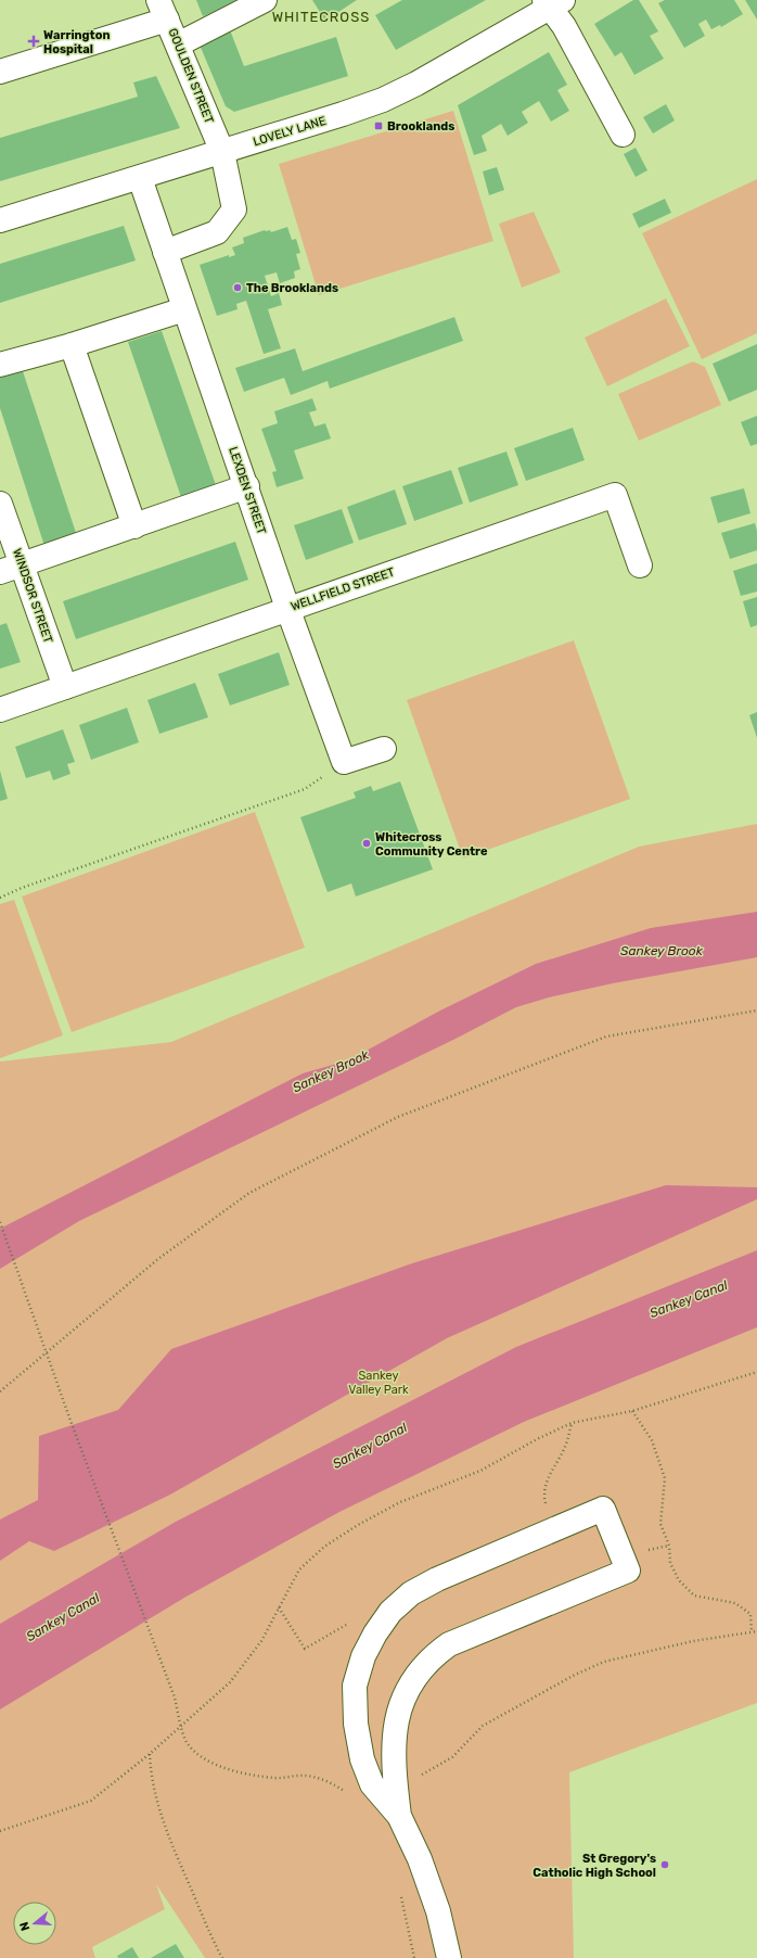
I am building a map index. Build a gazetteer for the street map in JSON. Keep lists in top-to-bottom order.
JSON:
{
  "streets": {
    "street": [
      "GOULDEN STREET",
      "LOVELY LANE",
      "LEXDEN STREET",
      "WELLFIELD STREET",
      "WINDSOR STREET"
    ]
  },
  "crossings": [
    ["GOULDEN STREET", "LOVELY LANE"],
    ["GOULDEN STREET", "LEXDEN STREET"],
    ["LOVELY LANE", "LEXDEN STREET"],
    ["LEXDEN STREET", "WELLFIELD STREET"],
    ["WELLFIELD STREET", "WINDSOR STREET"]
  ],
  "districts": ["WHITECROSS"],
  "water": ["Sankey Brook", "Sankey Canal"],
  "parks": ["Sankey Valley Park"],
  "places": {
    "health": ["Warrington Hospital"],
    "transit": ["Brooklands"],
    "other": ["The Brooklands", "Whitecross Community Centre", "St Gregory's Catholic High School"]
  },
  "north": "left"
}
